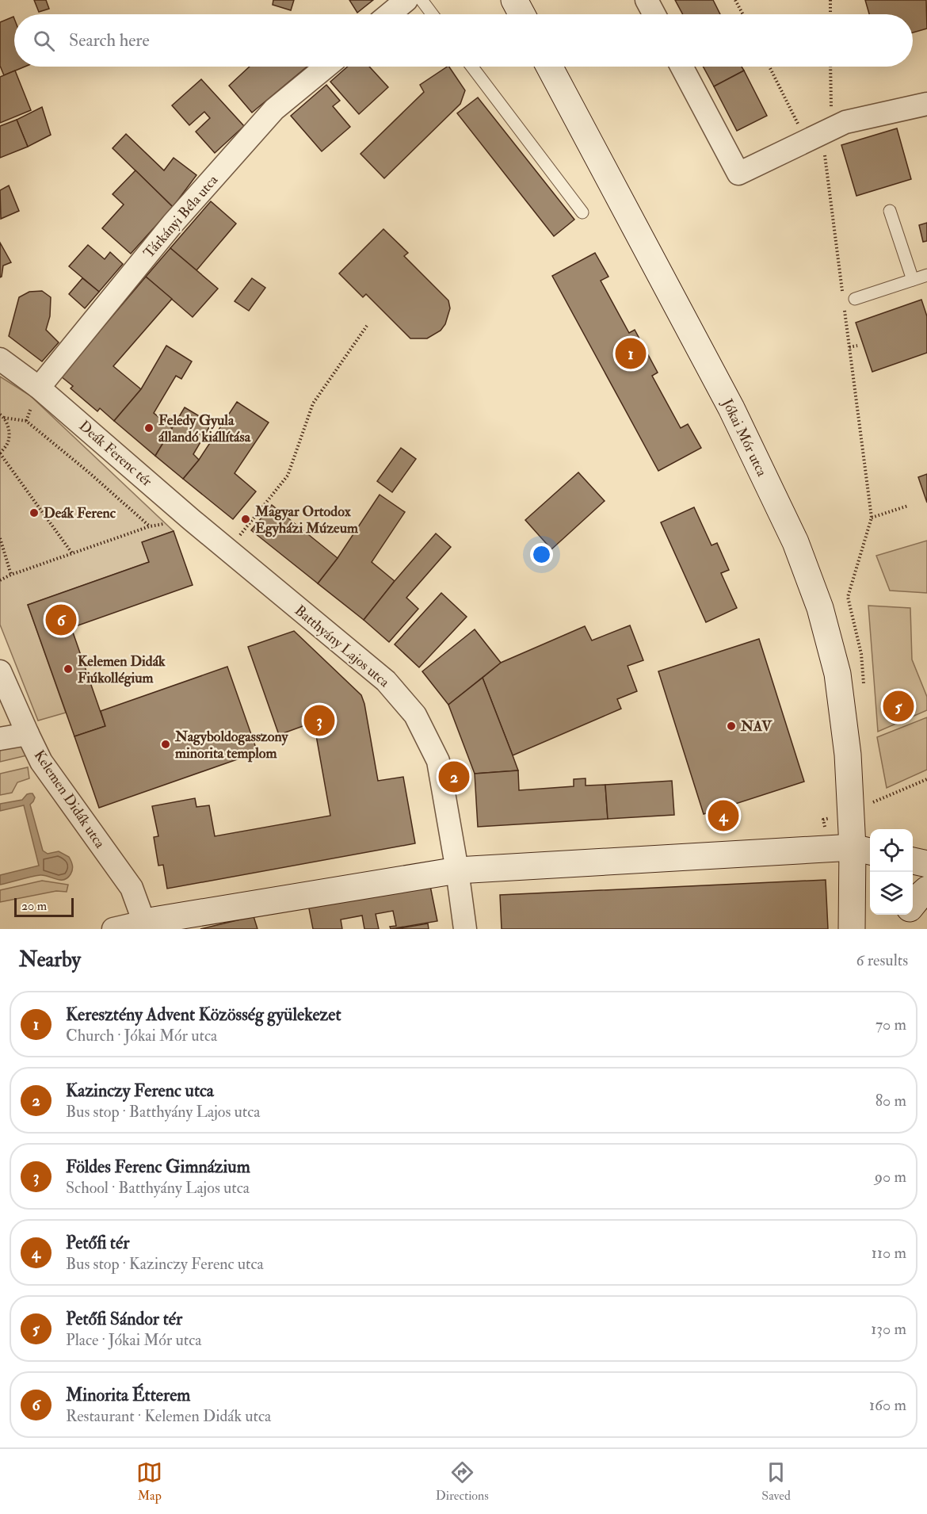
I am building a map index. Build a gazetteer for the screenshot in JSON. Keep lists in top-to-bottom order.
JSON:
{
  "streets": {
    "street": [
      "Tárkányi Béla utca",
      "Jókai Mór utca",
      "Deák Ferenc tér",
      "Batthyány Lajos utca",
      "Kelemen Didák utca"
    ]
  },
  "crossings": [
    ["Tárkányi Béla utca", "Deák Ferenc tér"],
    ["Deák Ferenc tér", "Batthyány Lajos utca"]
  ],
  "places": [
    "Feledy Gyula állandó kiállítása",
    "Deák Ferenc",
    "Magyar Ortodox Egyházi Múzeum",
    "Kelemen Didák Fiúkollégium",
    "NAV",
    "Nagyboldogasszony minorita templom"
  ],
  "scale_bar": "20 m",
  "page": {
    "search": "Search here",
    "pins": [
      "1",
      "6",
      "5",
      "3",
      "2",
      "4"
    ],
    "scale": "20 m",
    "heading": ["Nearby", "6 results"],
    "list": [
      {
        "mark": "1",
        "name": "Keresztény Advent Közösség gyülekezet",
        "note": "Church · Jókai Mór utca",
        "value": "70 m"
      },
      {
        "mark": "2",
        "name": "Kazinczy Ferenc utca",
        "note": "Bus stop · Batthyány Lajos utca",
        "value": "80 m"
      },
      {
        "mark": "3",
        "name": "Földes Ferenc Gimnázium",
        "note": "School · Batthyány Lajos utca",
        "value": "90 m"
      },
      {
        "mark": "4",
        "name": "Petőfi tér",
        "note": "Bus stop · Kazinczy Ferenc utca",
        "value": "110 m"
      },
      {
        "mark": "5",
        "name": "Petőfi Sándor tér",
        "note": "Place · Jókai Mór utca",
        "value": "130 m"
      },
      {
        "mark": "6",
        "name": "Minorita Étterem",
        "note": "Restaurant · Kelemen Didák utca",
        "value": "160 m"
      }
    ],
    "nav": ["Map", "Directions", "Saved"]
  }
}
